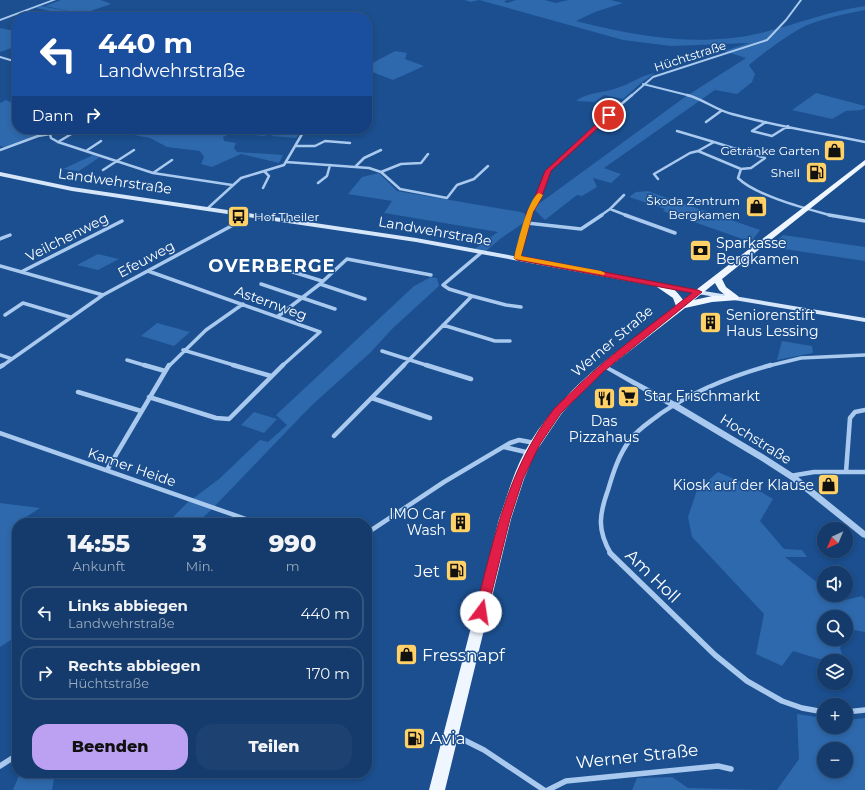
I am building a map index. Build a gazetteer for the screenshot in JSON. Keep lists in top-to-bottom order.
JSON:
{
  "streets": {
    "main road": ["Landwehrstraße", "Werner Straße"],
    "street": [
      "Hüchtstraße",
      "Veilchenweg",
      "Efeuweg",
      "Asternweg",
      "Hochstraße",
      "Kamer Heide",
      "Am Holl"
    ]
  },
  "crossings": [
    ["Hüchtstraße", "Landwehrstraße"],
    ["Landwehrstraße", "Werner Straße"],
    ["Efeuweg", "Asternweg"],
    ["Werner Straße", "Hochstraße"],
    ["Hochstraße", "Am Holl"]
  ],
  "districts": ["OVERBERGE"],
  "places": {
    "shop": [
      "Getränke Garten",
      "Škoda Zentrum Bergkamen",
      "Kiosk auf der Klause",
      "Fressnapf"
    ],
    "fuel station": ["Shell", "Jet", "Avia"],
    "bus stop": ["Hof Theiler"],
    "bank": ["Sparkasse Bergkamen"],
    "building": ["Seniorenstift Haus Lessing", "IMO Car Wash"],
    "supermarket": ["Star Frischmarkt"],
    "restaurant": ["Das Pizzahaus"]
  },
  "north": "bottom left",
  "page": {
    "turn": ["440 m", "Landwehrstraße"],
    "then": "Dann",
    "eta": [
      "14:55",
      "Ankunft",
      "3",
      "Min.",
      "990",
      "m"
    ],
    "map_buttons": ["+", "−"],
    "list": [
      {
        "name": "Links abbiegen",
        "note": "Landwehrstraße",
        "value": "440 m"
      },
      {
        "name": "Rechts abbiegen",
        "note": "Hüchtstraße",
        "value": "170 m"
      }
    ],
    "buttons": ["Beenden", "Teilen"]
  }
}
